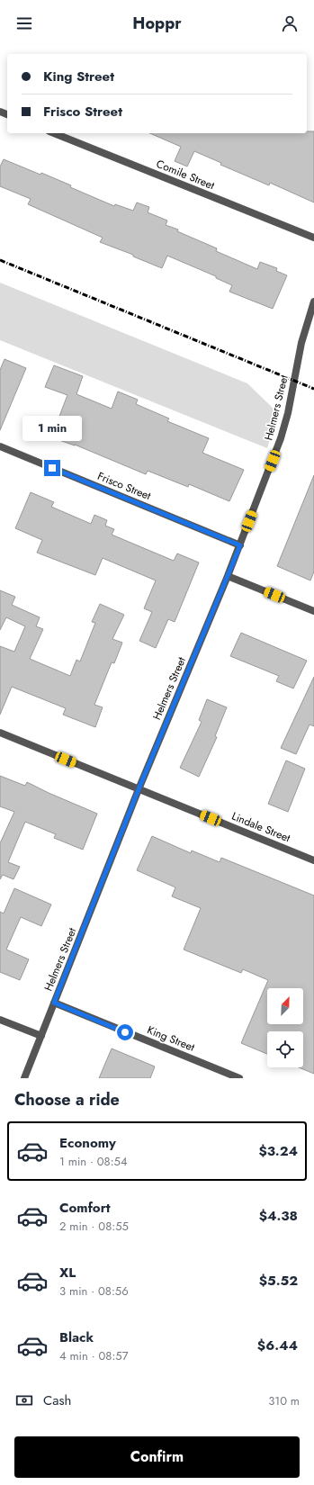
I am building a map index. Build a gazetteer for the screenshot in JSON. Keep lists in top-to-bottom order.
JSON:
{
  "streets": {
    "street": [
      "Comile Street",
      "Helmers Street",
      "Frisco Street",
      "Lindale Street",
      "King Street"
    ]
  },
  "crossings": [
    ["Helmers Street", "Frisco Street"],
    ["Helmers Street", "Lindale Street"],
    ["Helmers Street", "King Street"]
  ],
  "north": "top right",
  "page": {
    "header": "Hoppr",
    "banner": ["King Street", "Frisco Street"],
    "bubble": "1 min",
    "heading": "Choose a ride",
    "list": [
      {
        "name": "Economy",
        "note": "1 min · 08:54",
        "value": "$3.24"
      },
      {
        "name": "Comfort",
        "note": "2 min · 08:55",
        "value": "$4.38"
      },
      {
        "name": "XL",
        "note": "3 min · 08:56",
        "value": "$5.52"
      },
      {
        "name": "Black",
        "note": "4 min · 08:57",
        "value": "$6.44"
      }
    ],
    "pay": ["Cash", "310 m"],
    "buttons": "Confirm"
  }
}
